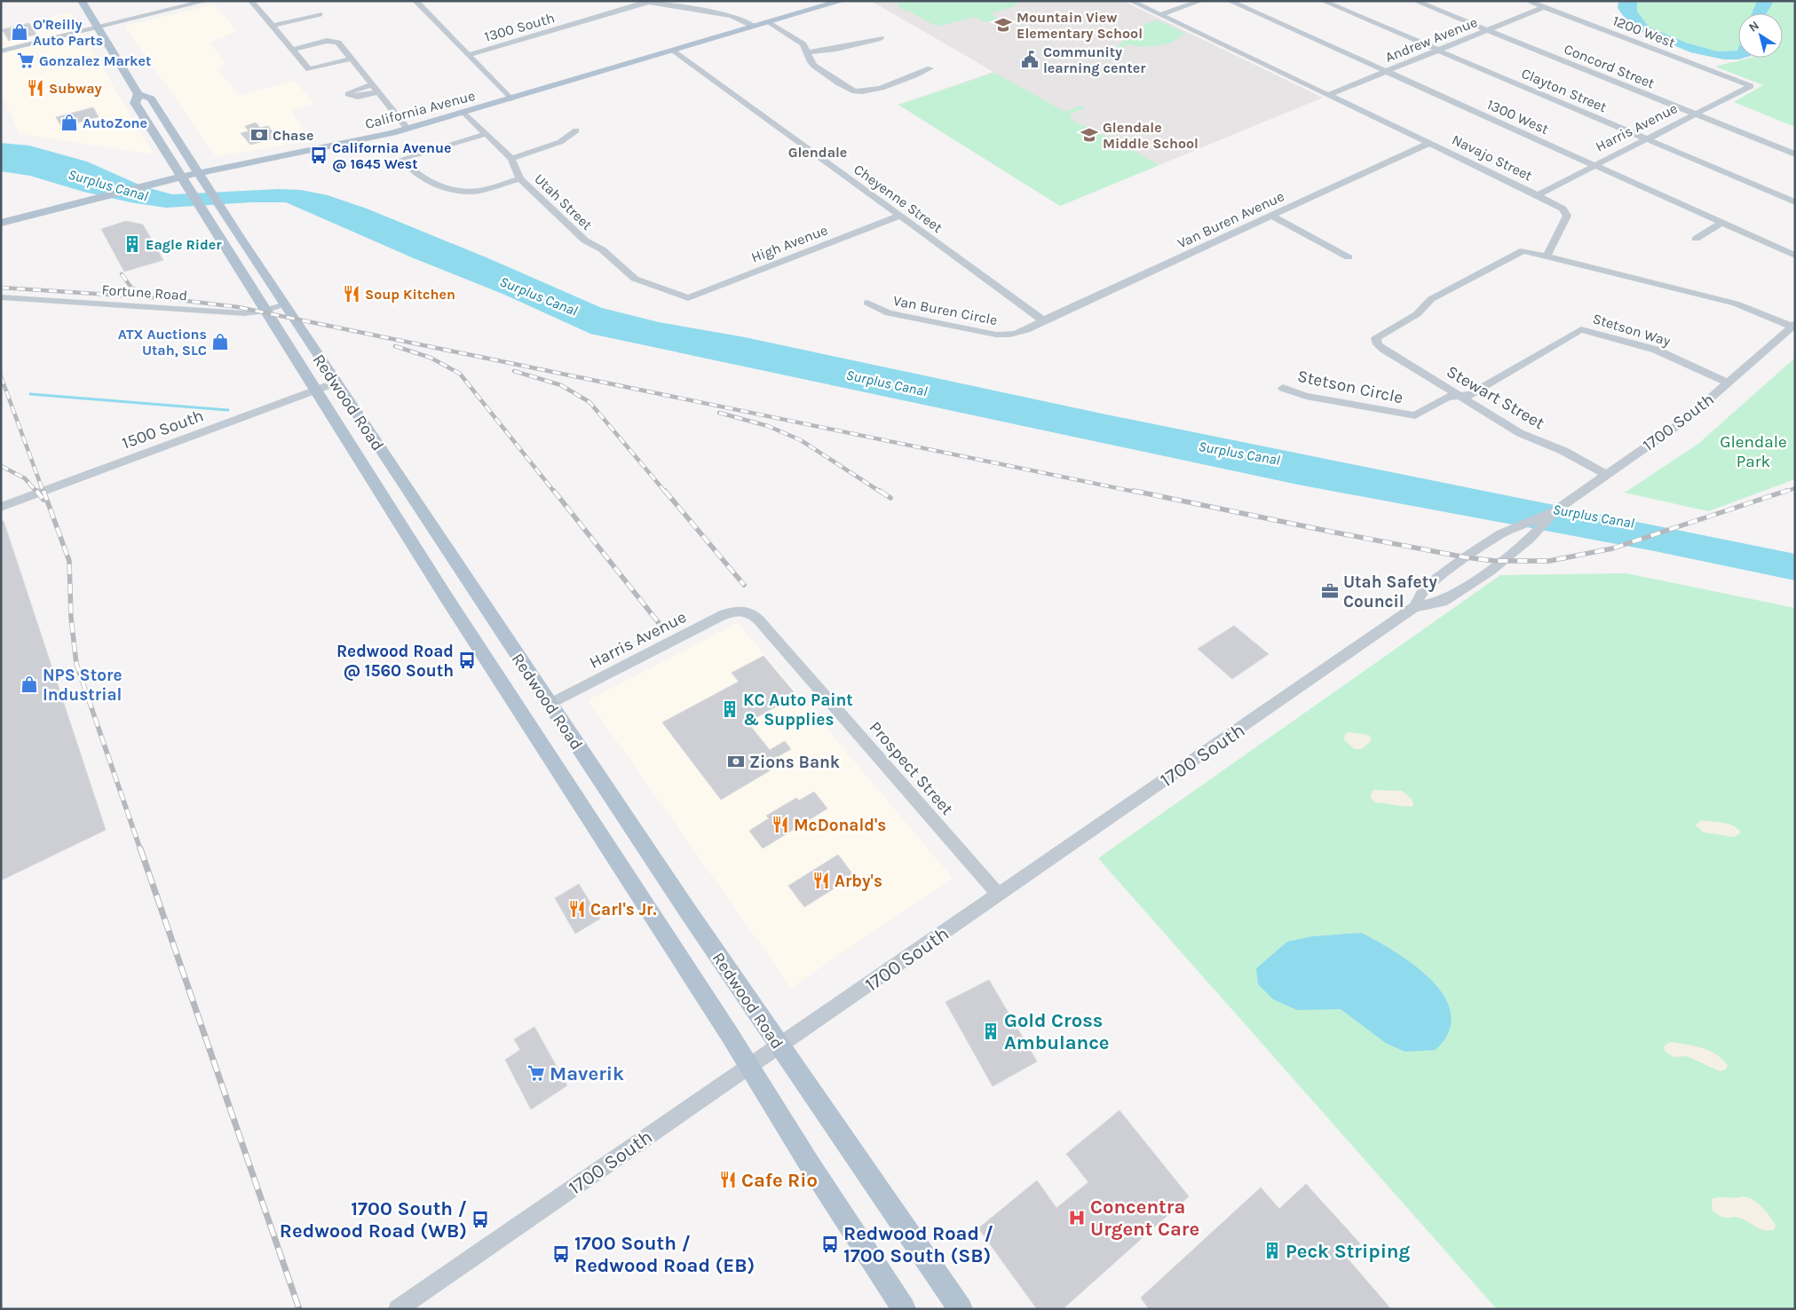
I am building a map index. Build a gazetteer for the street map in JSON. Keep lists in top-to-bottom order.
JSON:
{
  "streets": {
    "main road": ["California Avenue", "Redwood Road"],
    "street": [
      "1300 South",
      "1200 West",
      "Andrew Avenue",
      "Concord Street",
      "Clayton Street",
      "1300 West",
      "Harris Avenue",
      "Navajo Street",
      "Cheyenne Street",
      "Utah Street",
      "Van Buren Avenue",
      "High Avenue",
      "Fortune Road",
      "Van Buren Circle",
      "Stetson Way",
      "Stetson Circle",
      "Stewart Street",
      "1700 South",
      "1500 South",
      "Prospect Street"
    ]
  },
  "crossings": [
    ["1200 West", "Andrew Avenue"],
    ["1200 West", "Harris Avenue"],
    ["Andrew Avenue", "Concord Street"],
    ["Andrew Avenue", "Clayton Street"],
    ["Andrew Avenue", "1300 West"],
    ["Andrew Avenue", "Navajo Street"],
    ["Concord Street", "Harris Avenue"],
    ["Clayton Street", "Harris Avenue"],
    ["California Avenue", "Cheyenne Street"],
    ["California Avenue", "Utah Street"],
    ["California Avenue", "Redwood Road"],
    ["1300 West", "Harris Avenue"],
    ["Harris Avenue", "Navajo Street"],
    ["Harris Avenue", "Redwood Road"],
    ["Harris Avenue", "Prospect Street"],
    ["Navajo Street", "Van Buren Avenue"],
    ["Navajo Street", "Stewart Street"],
    ["Cheyenne Street", "Van Buren Avenue"],
    ["Cheyenne Street", "High Avenue"],
    ["Cheyenne Street", "Van Buren Circle"],
    ["Utah Street", "High Avenue"],
    ["Van Buren Avenue", "Van Buren Circle"],
    ["Fortune Road", "Redwood Road"],
    ["Stetson Way", "Stetson Circle"],
    ["Stetson Way", "Stewart Street"],
    ["Stetson Way", "1700 South"],
    ["Stetson Circle", "Stewart Street"],
    ["Stewart Street", "1700 South"],
    ["Redwood Road", "1700 South"],
    ["Redwood Road", "1500 South"],
    ["1700 South", "Prospect Street"]
  ],
  "districts": ["Glendale"],
  "water": ["Surplus Canal"],
  "parks": ["Glendale Park"],
  "places": {
    "school or university": ["Mountain View Elementary School", "Glendale Middle School"],
    "shop": [
      "O'Reilly Auto Parts",
      "AutoZone",
      "ATX Auctions Utah, SLC",
      "NPS Store Industrial"
    ],
    "public building": ["Community learning center"],
    "supermarket": ["Gonzalez Market", "Maverik"],
    "restaurant": [
      "Subway",
      "Soup Kitchen",
      "McDonald's",
      "Arby's",
      "Carl's Jr.",
      "Cafe Rio"
    ],
    "bank": ["Chase", "Zions Bank"],
    "bus stop": [
      "California Avenue @ 1645 West",
      "Redwood Road @ 1560 South",
      "1700 South / Redwood Road (WB)",
      "Redwood Road / 1700 South (SB)",
      "1700 South / Redwood Road (EB)"
    ],
    "building": [
      "Eagle Rider",
      "KC Auto Paint & Supplies",
      "Gold Cross Ambulance",
      "Peck Striping"
    ],
    "office": ["Utah Safety Council"],
    "hospital": ["Concentra Urgent Care"]
  },
  "north": "top left"
}
